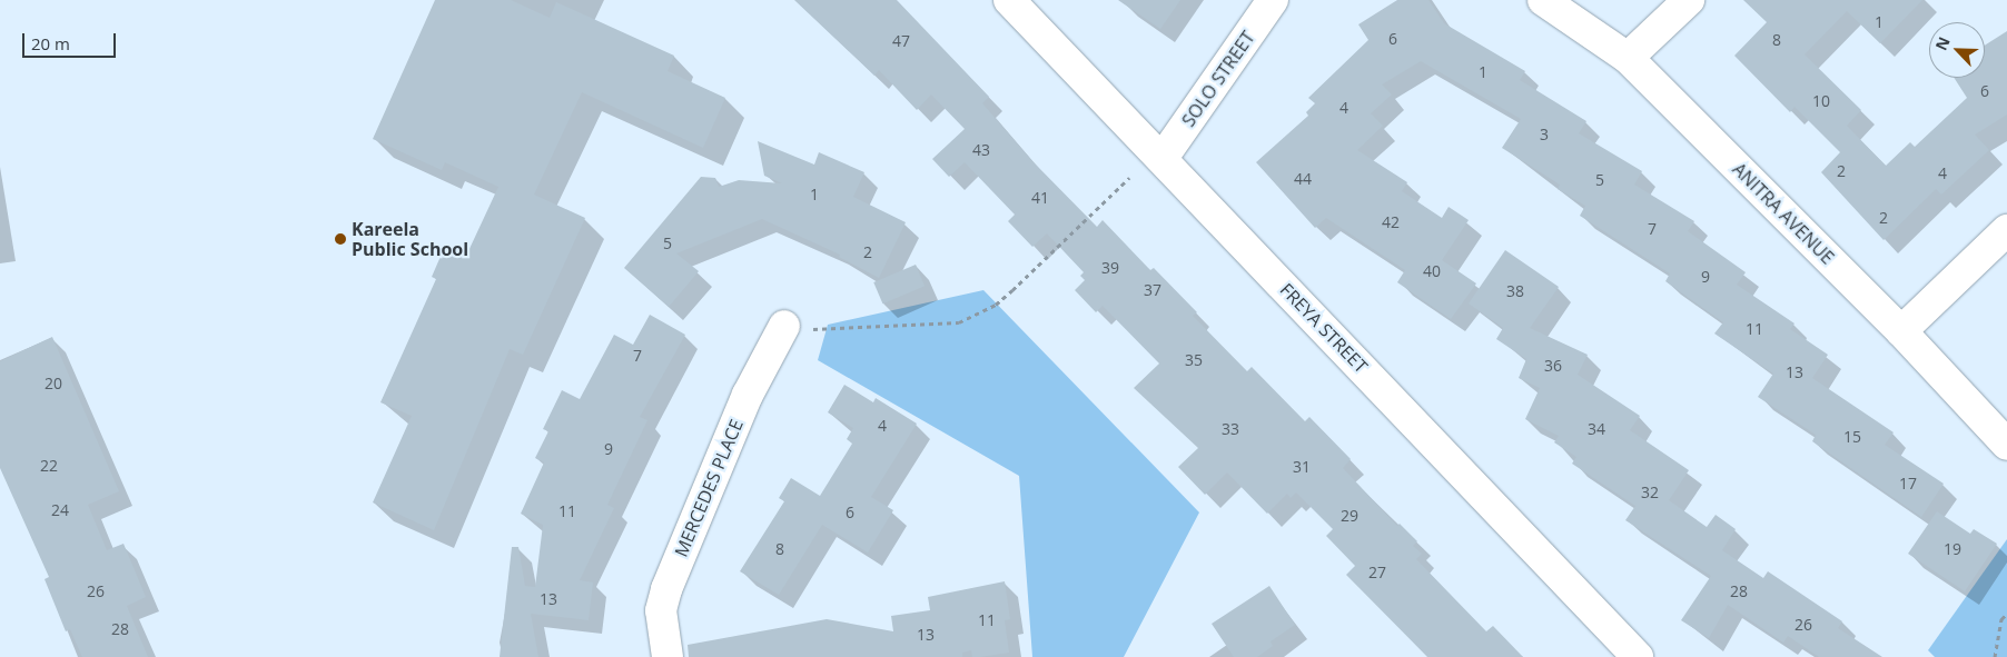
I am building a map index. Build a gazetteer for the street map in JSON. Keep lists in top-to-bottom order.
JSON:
{
  "streets": {
    "street": [
      "SOLO STREET",
      "ANITRA AVENUE",
      "FREYA STREET",
      "MERCEDES PLACE"
    ]
  },
  "crossings": [
    ["SOLO STREET", "FREYA STREET"]
  ],
  "places": ["Kareela Public School"],
  "house_numbers": [
    "1",
    "6",
    "8",
    "47",
    "1",
    "6",
    "10",
    "4",
    "3",
    "43",
    "2",
    "4",
    "44",
    "5",
    "1",
    "41",
    "2",
    "42",
    "7",
    "5",
    "2",
    "39",
    "40",
    "9",
    "37",
    "38",
    "11",
    "7",
    "35",
    "36",
    "13",
    "20",
    "4",
    "33",
    "34",
    "15",
    "9",
    "22",
    "31",
    "17",
    "32",
    "24",
    "11",
    "6",
    "29",
    "8",
    "19",
    "27",
    "26",
    "28",
    "13",
    "11",
    "26",
    "28",
    "13"
  ],
  "scale_bar": "20 m",
  "north": "top left"
}
